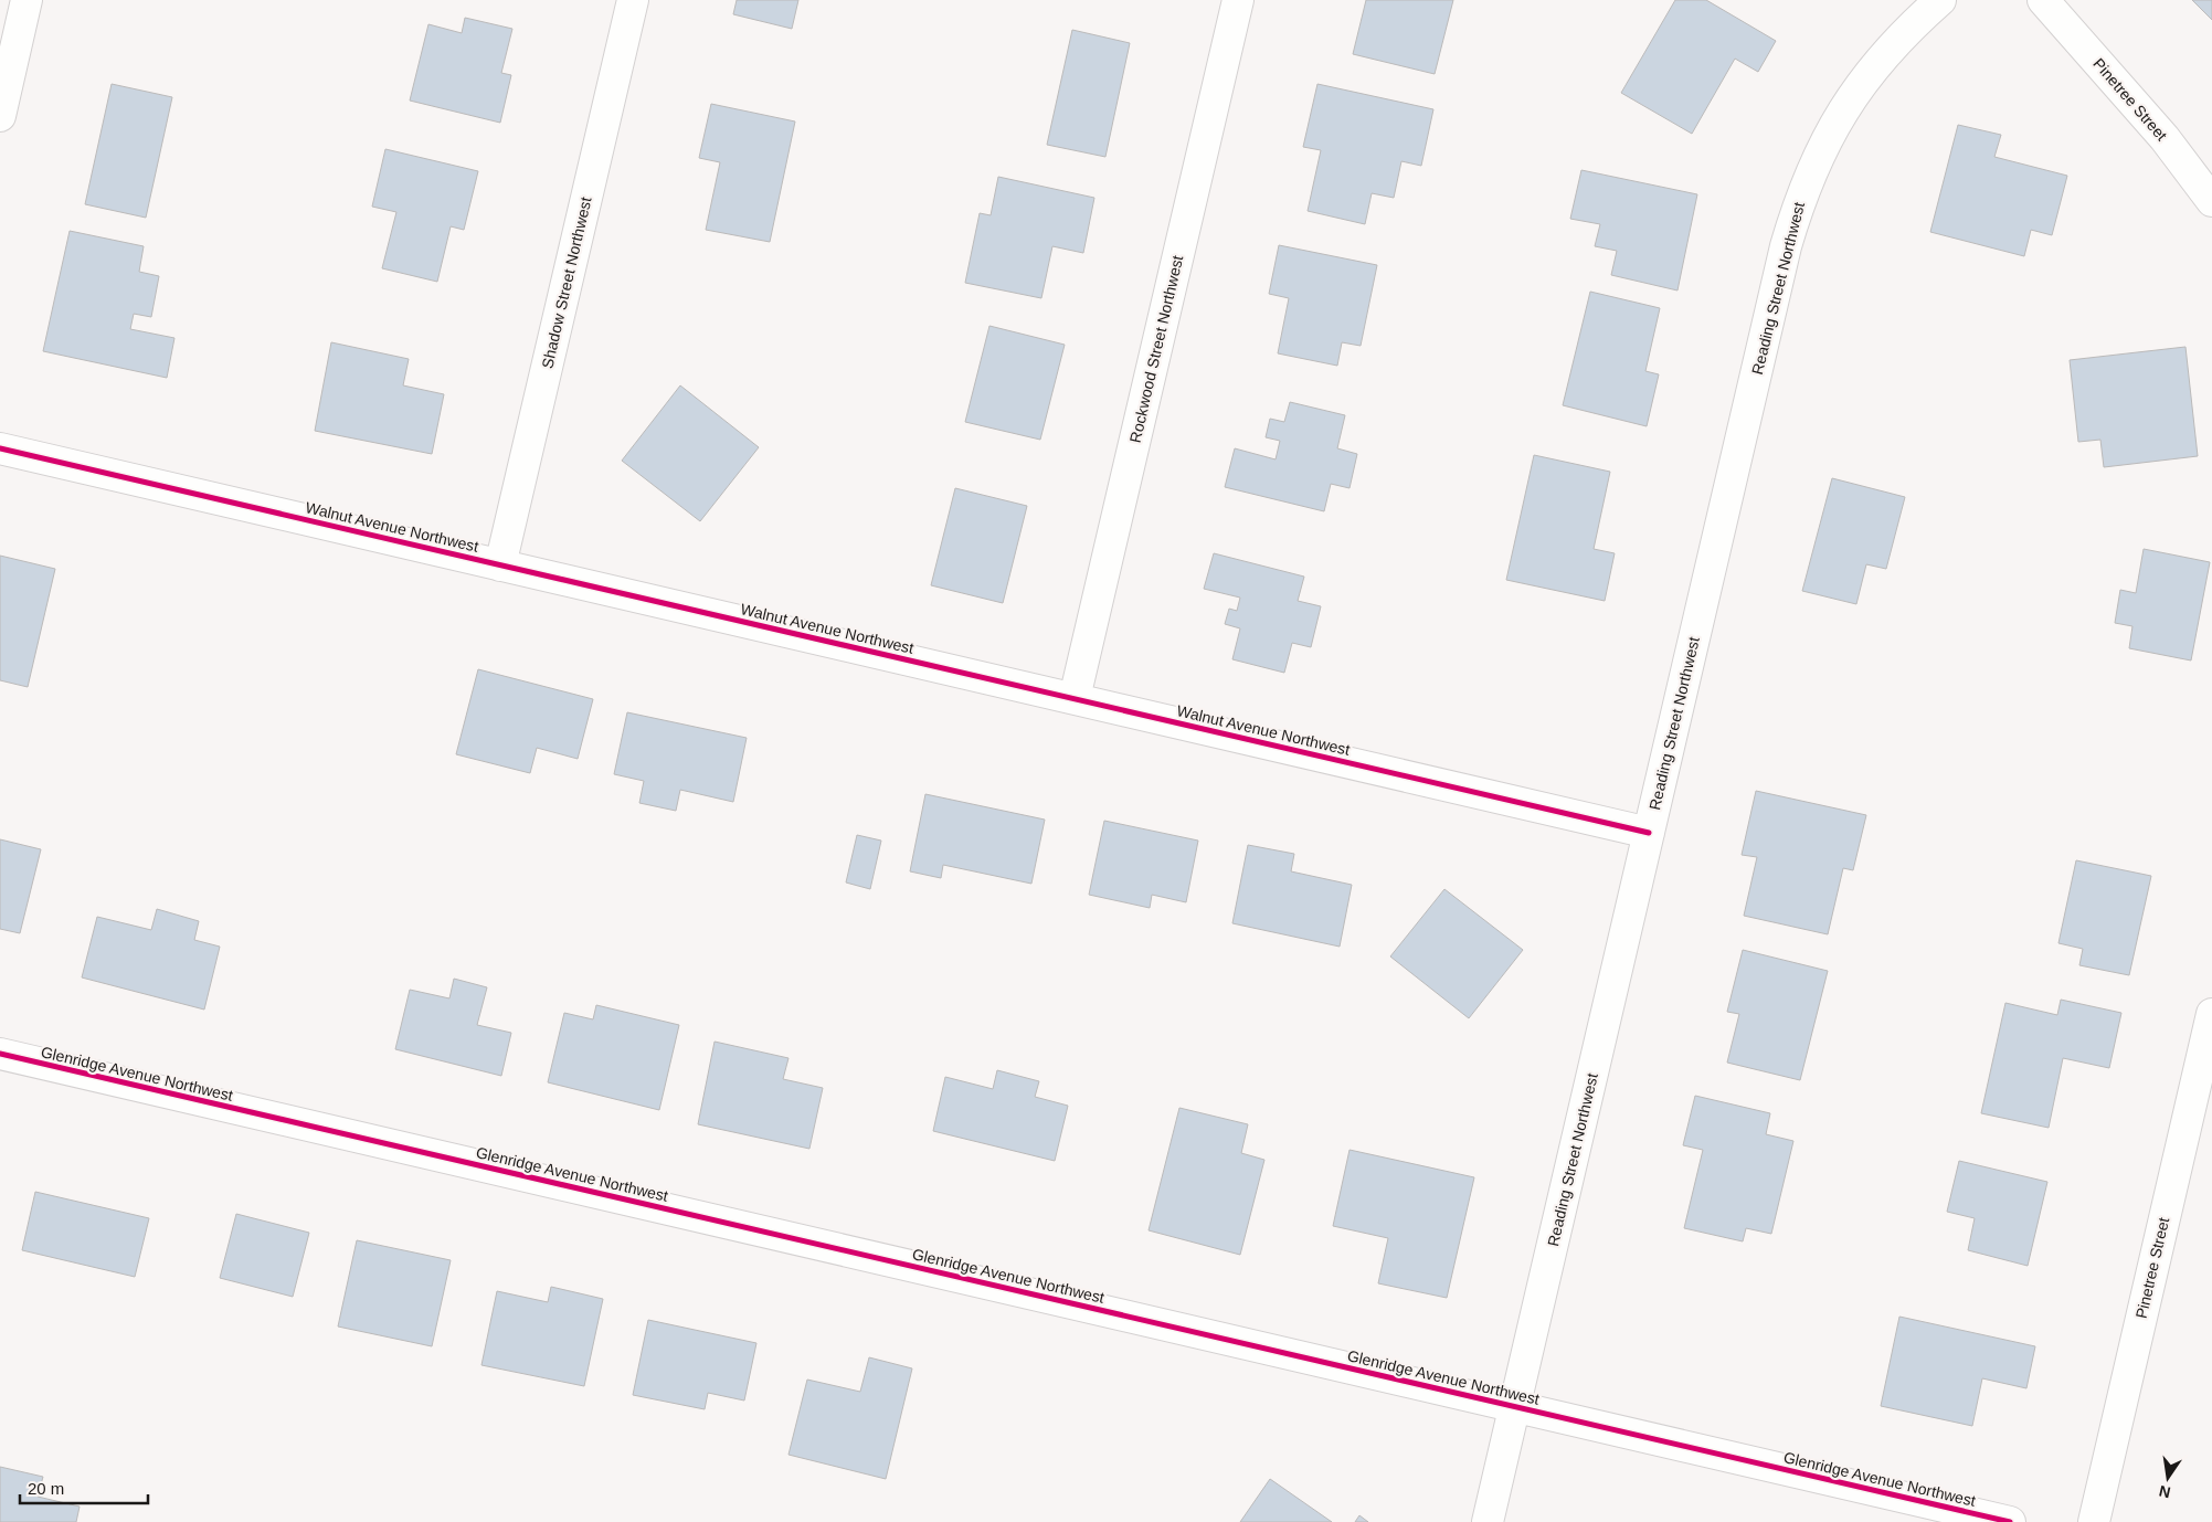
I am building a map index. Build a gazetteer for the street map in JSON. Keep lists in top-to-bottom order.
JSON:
{
  "streets": {
    "street": [
      "Pinetree Street",
      "Shadow Street Northwest",
      "Reading Street Northwest",
      "Rockwood Street Northwest",
      "Walnut Avenue Northwest",
      "Glenridge Avenue Northwest"
    ]
  },
  "crossings": [
    ["Shadow Street Northwest", "Walnut Avenue Northwest"],
    ["Reading Street Northwest", "Walnut Avenue Northwest"],
    ["Reading Street Northwest", "Glenridge Avenue Northwest"],
    ["Rockwood Street Northwest", "Walnut Avenue Northwest"]
  ],
  "scale_bar": "20 m",
  "north": "bottom"
}
